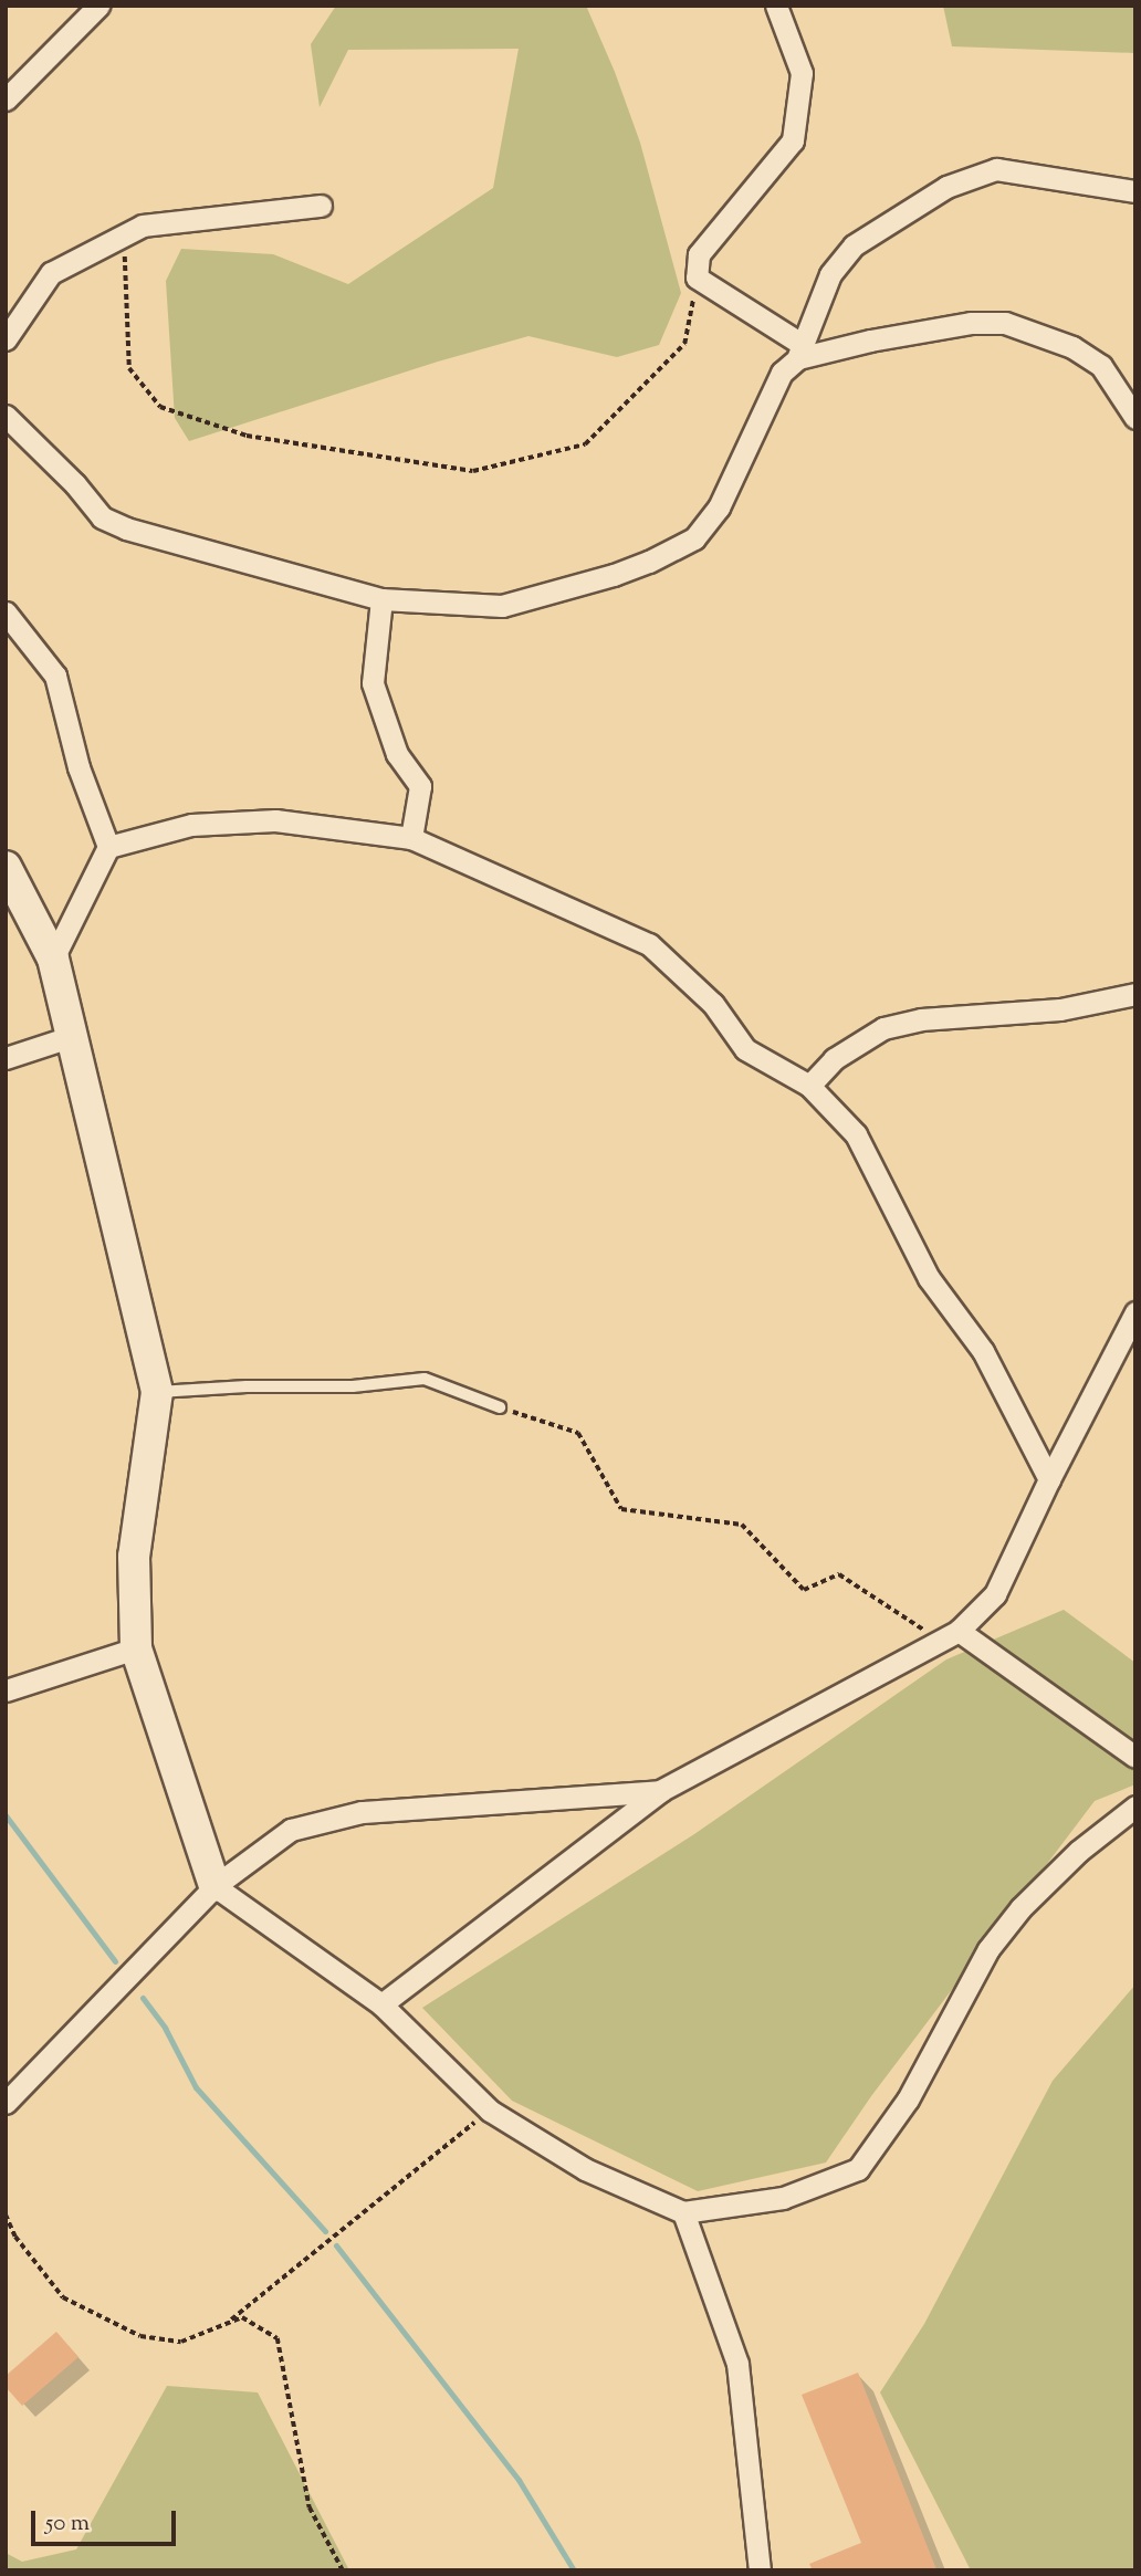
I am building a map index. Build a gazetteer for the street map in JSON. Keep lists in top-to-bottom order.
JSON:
{
  "scale_bar": "50 m"
}
